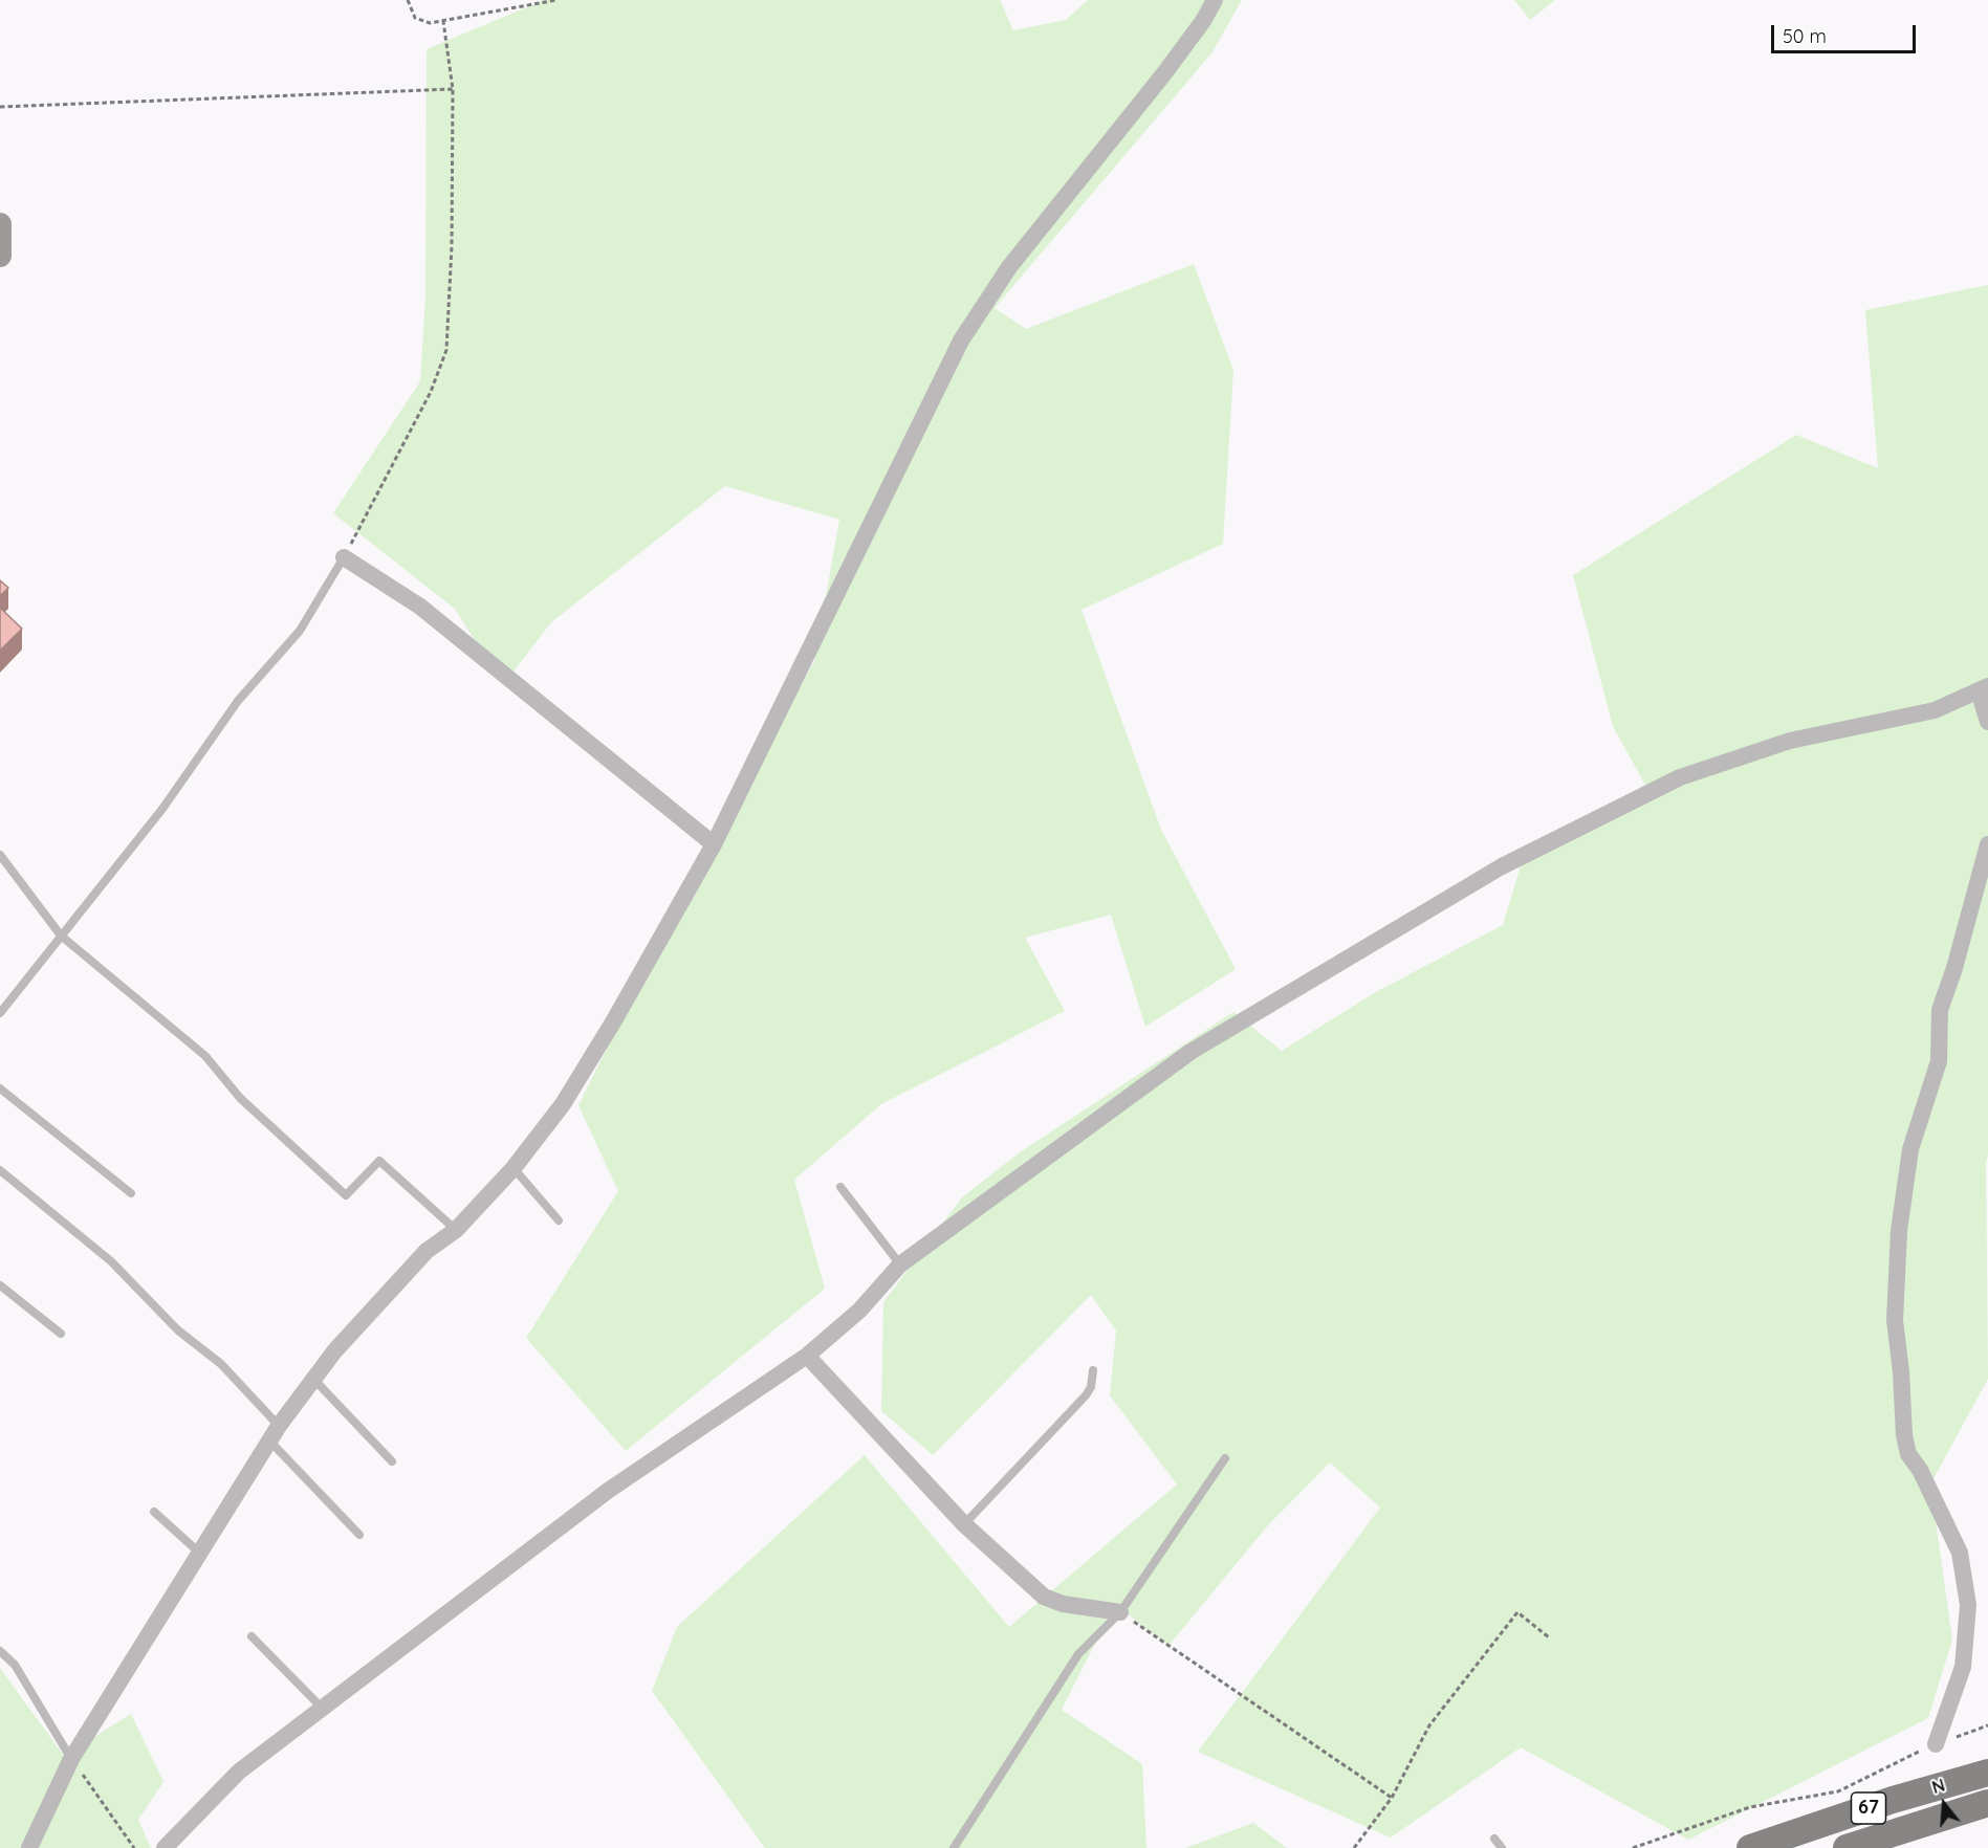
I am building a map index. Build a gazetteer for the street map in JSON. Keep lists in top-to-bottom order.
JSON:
{
  "streets": {
    "main road": ["67"]
  },
  "scale_bar": "50 m",
  "north": "top"
}
